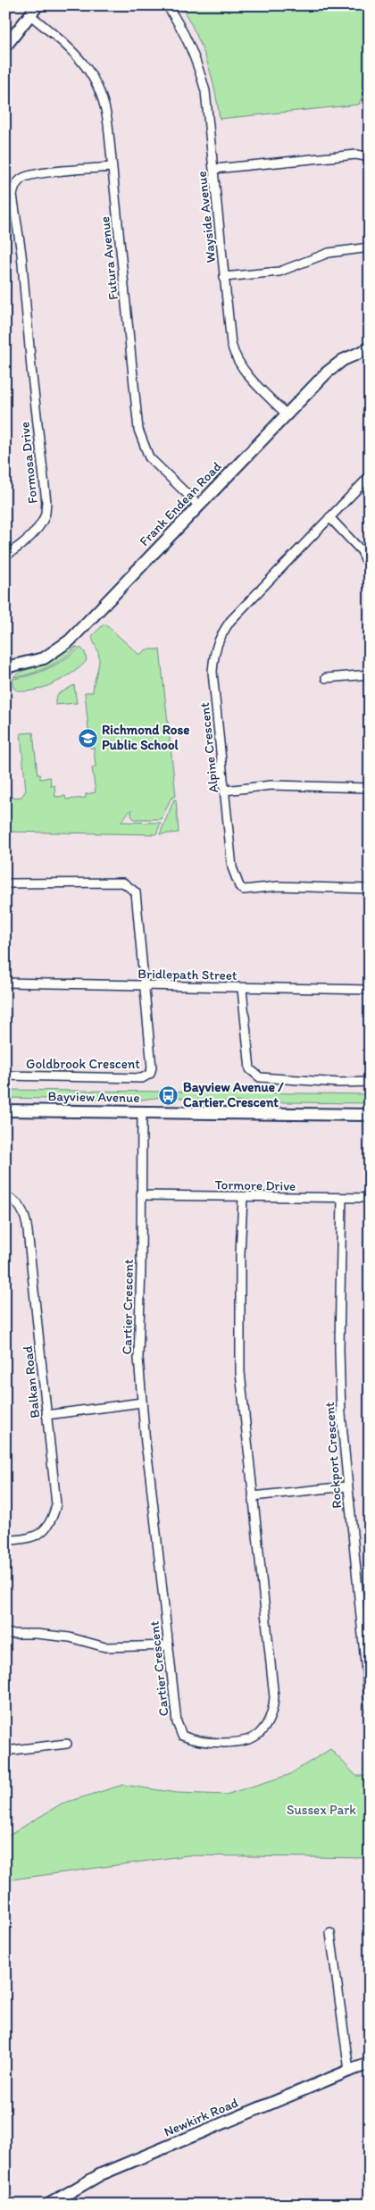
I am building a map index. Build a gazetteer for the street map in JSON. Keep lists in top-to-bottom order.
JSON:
{
  "streets": {
    "street": [
      "Wayside Avenue",
      "Futura Avenue",
      "Formosa Drive",
      "Frank Endean Road",
      "Alpine Crescent",
      "Bridlepath Street",
      "Goldbrook Crescent",
      "Bayview Avenue",
      "Tormore Drive",
      "Cartier Crescent",
      "Balkan Road",
      "Rockport Crescent",
      "Newkirk Road"
    ]
  },
  "crossings": [
    ["Wayside Avenue", "Frank Endean Road"],
    ["Futura Avenue", "Formosa Drive"],
    ["Futura Avenue", "Frank Endean Road"],
    ["Bridlepath Street", "Goldbrook Crescent"],
    ["Bayview Avenue", "Cartier Crescent"],
    ["Tormore Drive", "Cartier Crescent"],
    ["Tormore Drive", "Rockport Crescent"]
  ],
  "parks": ["Sussex Park"],
  "places": {
    "school or university": ["Richmond Rose Public School"],
    "bus stop": ["Bayview Avenue / Cartier Crescent"]
  }
}
